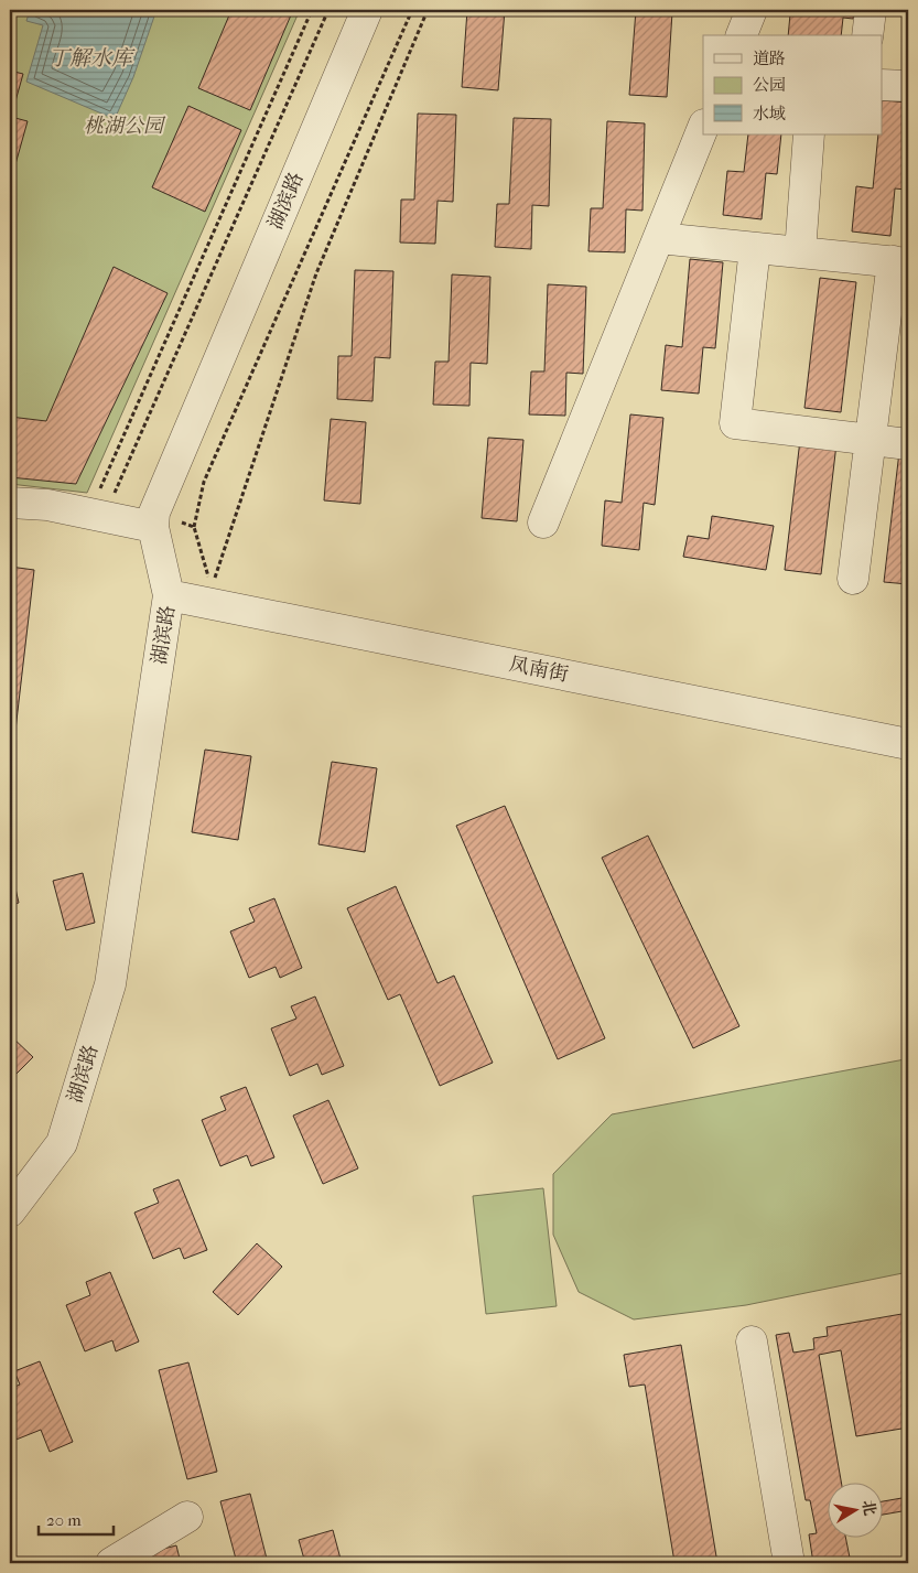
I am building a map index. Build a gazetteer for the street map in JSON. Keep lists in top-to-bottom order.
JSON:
{
  "streets": {
    "street": ["湖滨路", "凤南街"]
  },
  "crossings": [
    ["湖滨路", "凤南街"]
  ],
  "water": ["丁解水库"],
  "parks": ["桃湖公园"],
  "legend": ["道路", "公园", "水域"],
  "scale_bar": "20 m",
  "north": "right"
}
